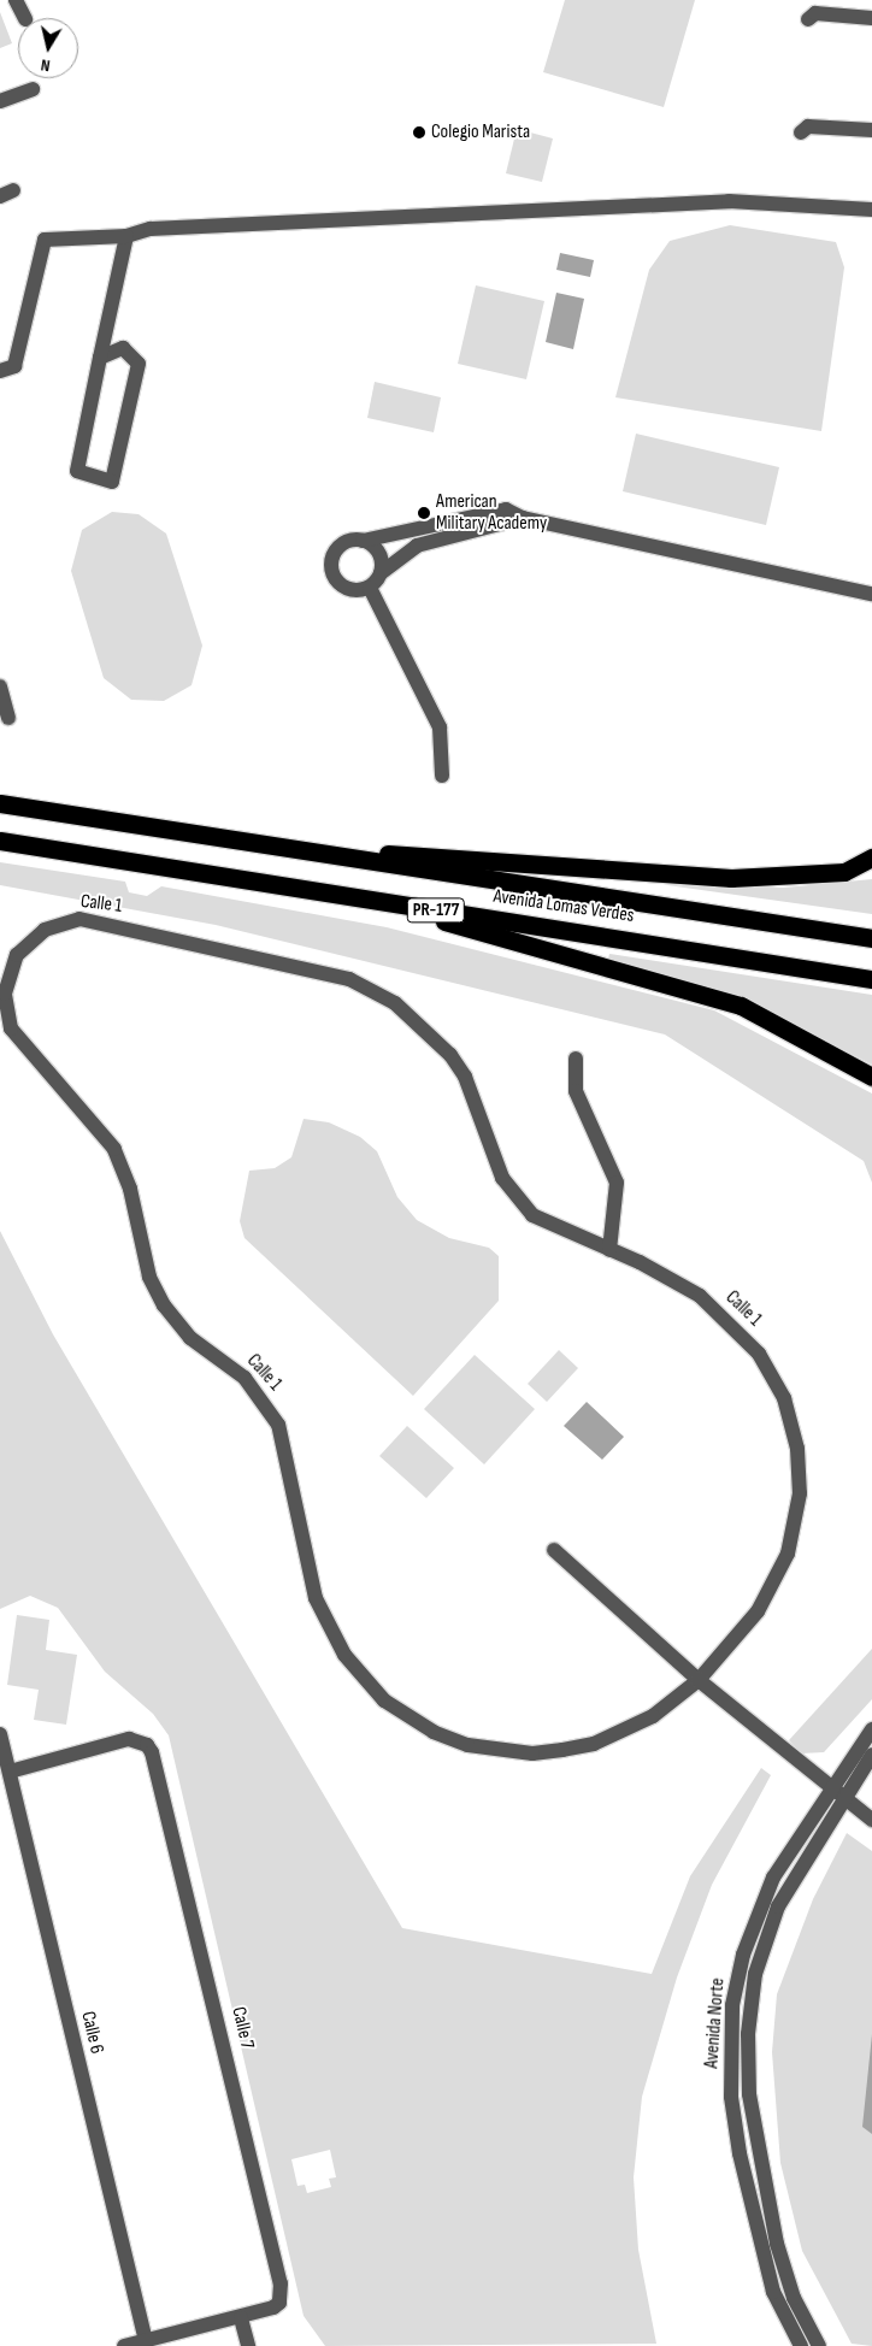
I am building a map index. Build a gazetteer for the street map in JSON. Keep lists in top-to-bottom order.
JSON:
{
  "streets": {
    "highway": ["Avenida Lomas Verdes", "PR-177"],
    "street": [
      "Calle 1",
      "Avenida Norte",
      "Calle 7",
      "Calle 6"
    ]
  },
  "crossings": [
    ["Calle 7", "Calle 6"]
  ],
  "places": ["Colegio Marista", "American Military Academy"],
  "north": "bottom"
}
